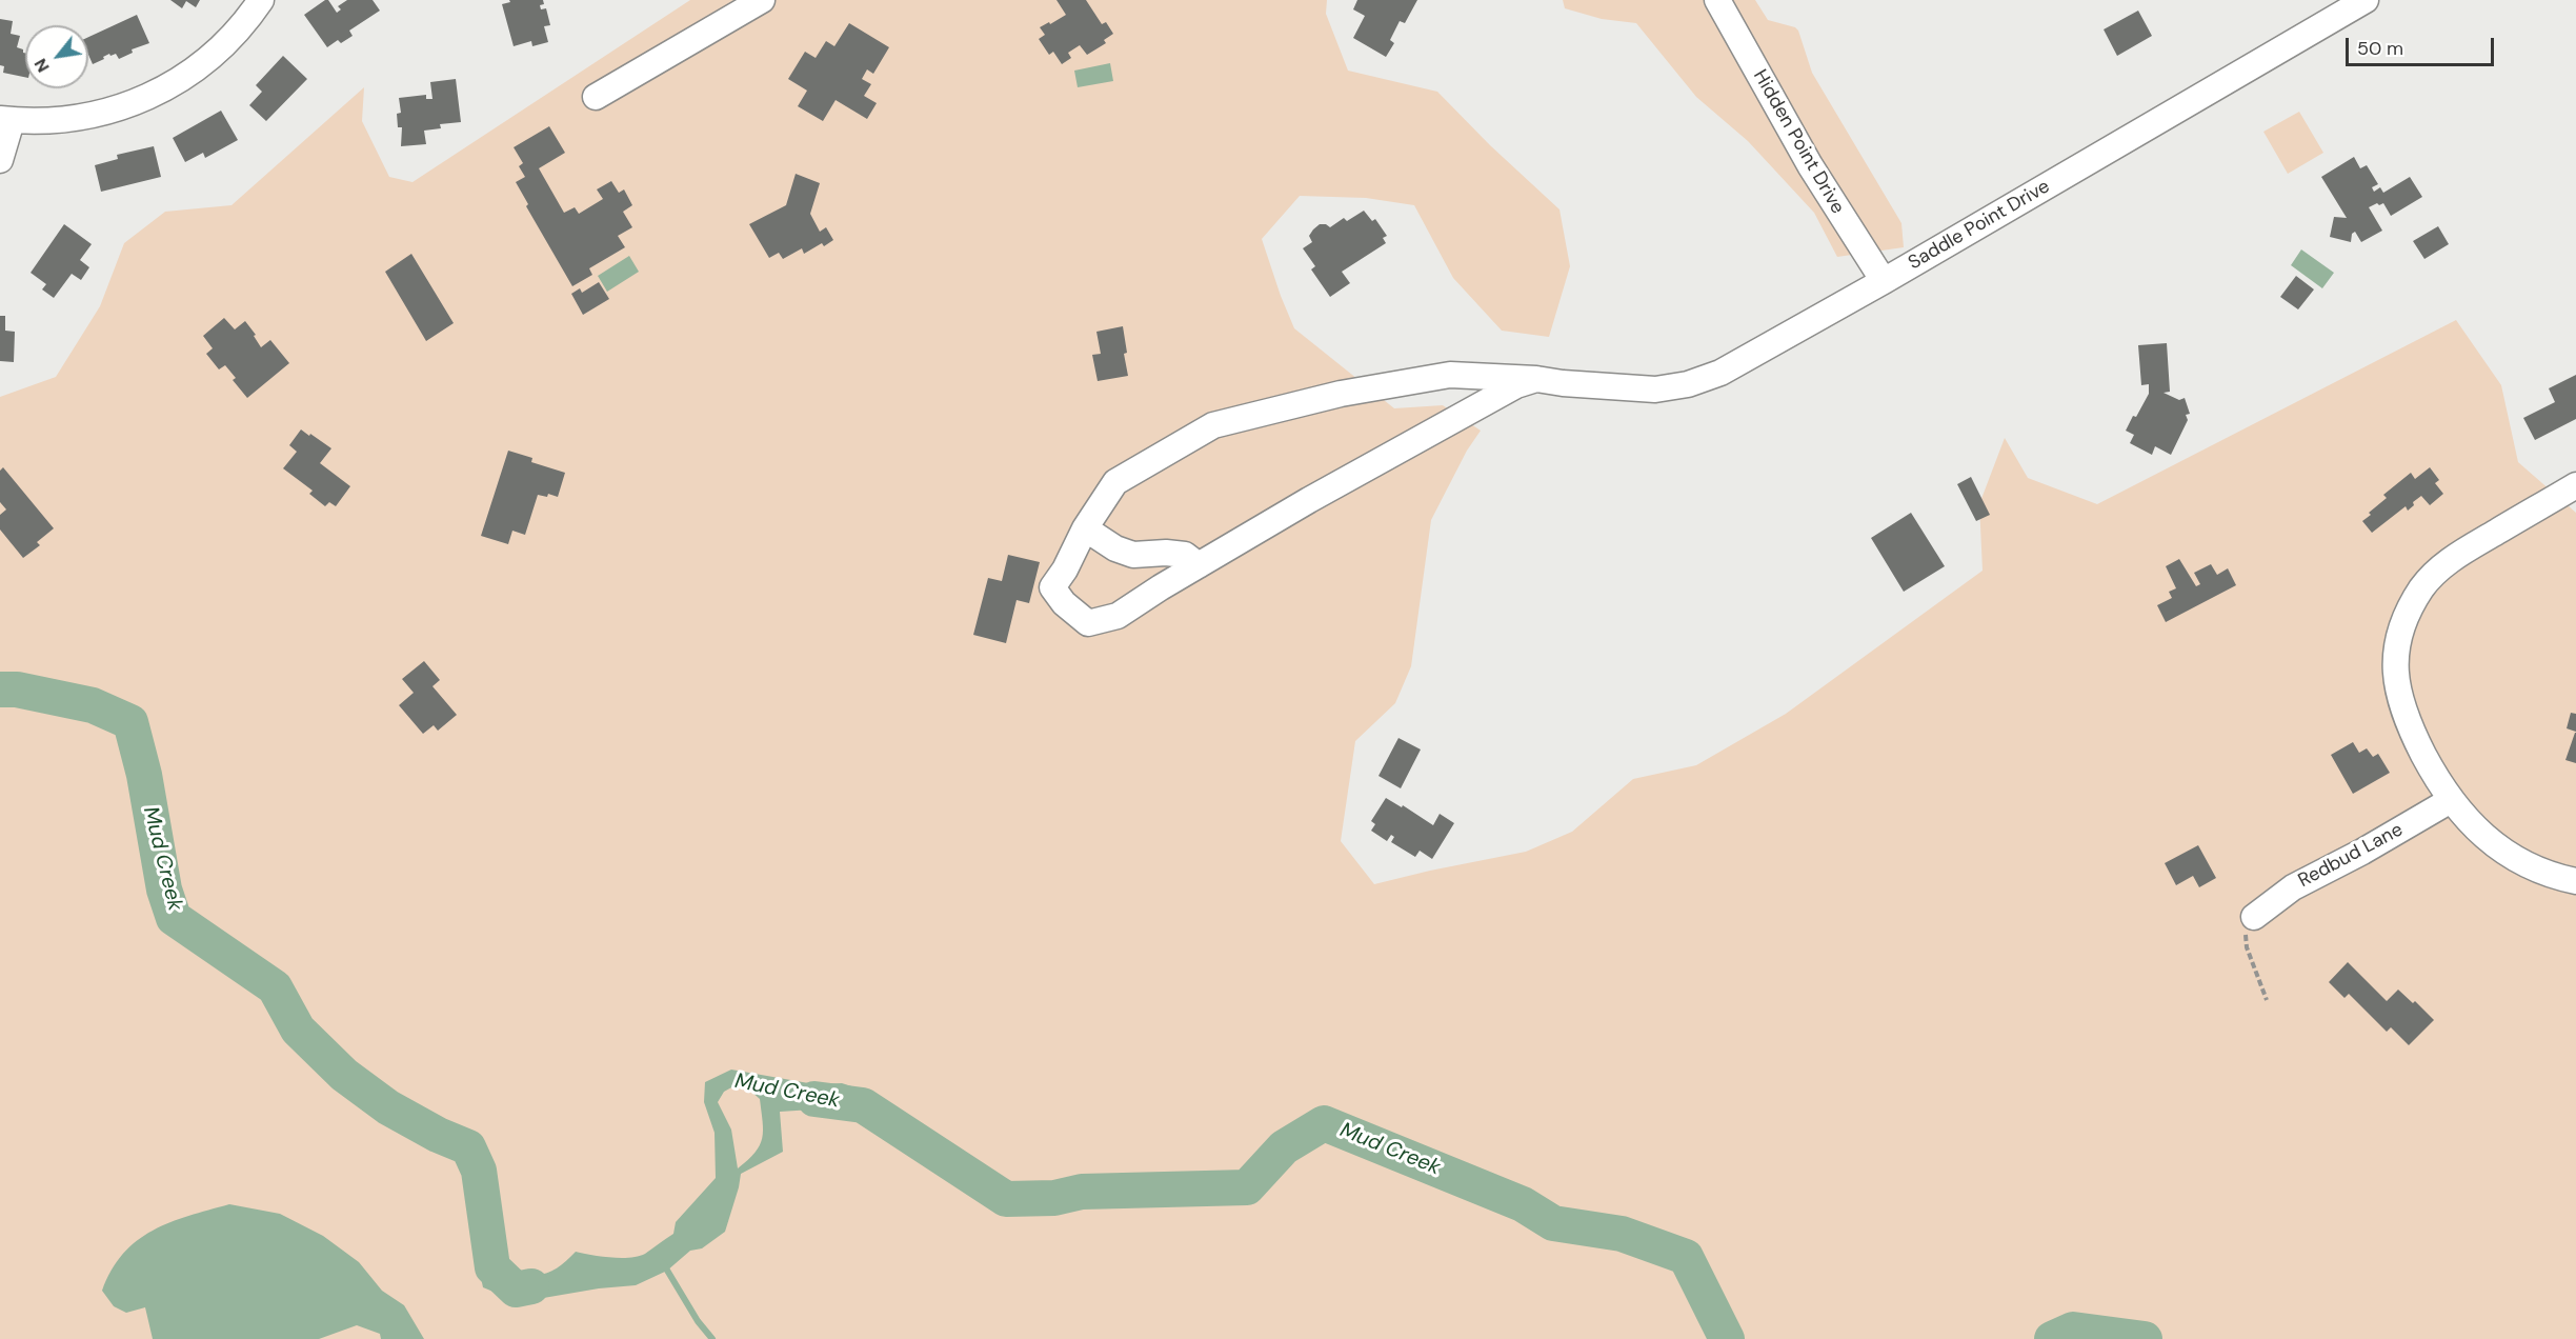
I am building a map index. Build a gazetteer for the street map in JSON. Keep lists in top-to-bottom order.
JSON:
{
  "streets": {
    "street": ["Hidden Point Drive", "Saddle Point Drive", "Redbud Lane"]
  },
  "crossings": [
    ["Hidden Point Drive", "Saddle Point Drive"]
  ],
  "water": ["Mud Creek"],
  "scale_bar": "50 m",
  "north": "bottom left"
}
